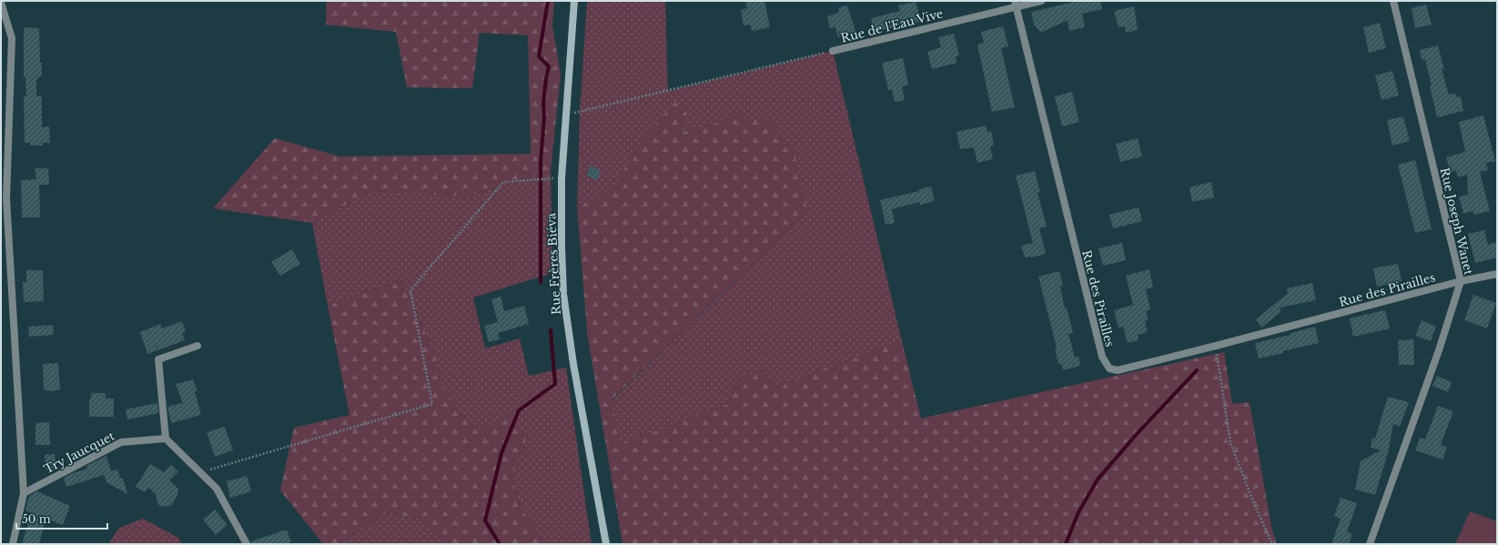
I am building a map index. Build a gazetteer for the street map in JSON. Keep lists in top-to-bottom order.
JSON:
{
  "streets": {
    "street": [
      "Rue de l'Eau Vive",
      "Rue Joseph Wanet",
      "Rue Frères Biéva",
      "Rue des Pirailles",
      "Try Jaucquet"
    ]
  },
  "crossings": [
    ["Rue de l'Eau Vive", "Rue des Pirailles"],
    ["Rue Joseph Wanet", "Rue des Pirailles"]
  ],
  "scale_bar": "50 m"
}
